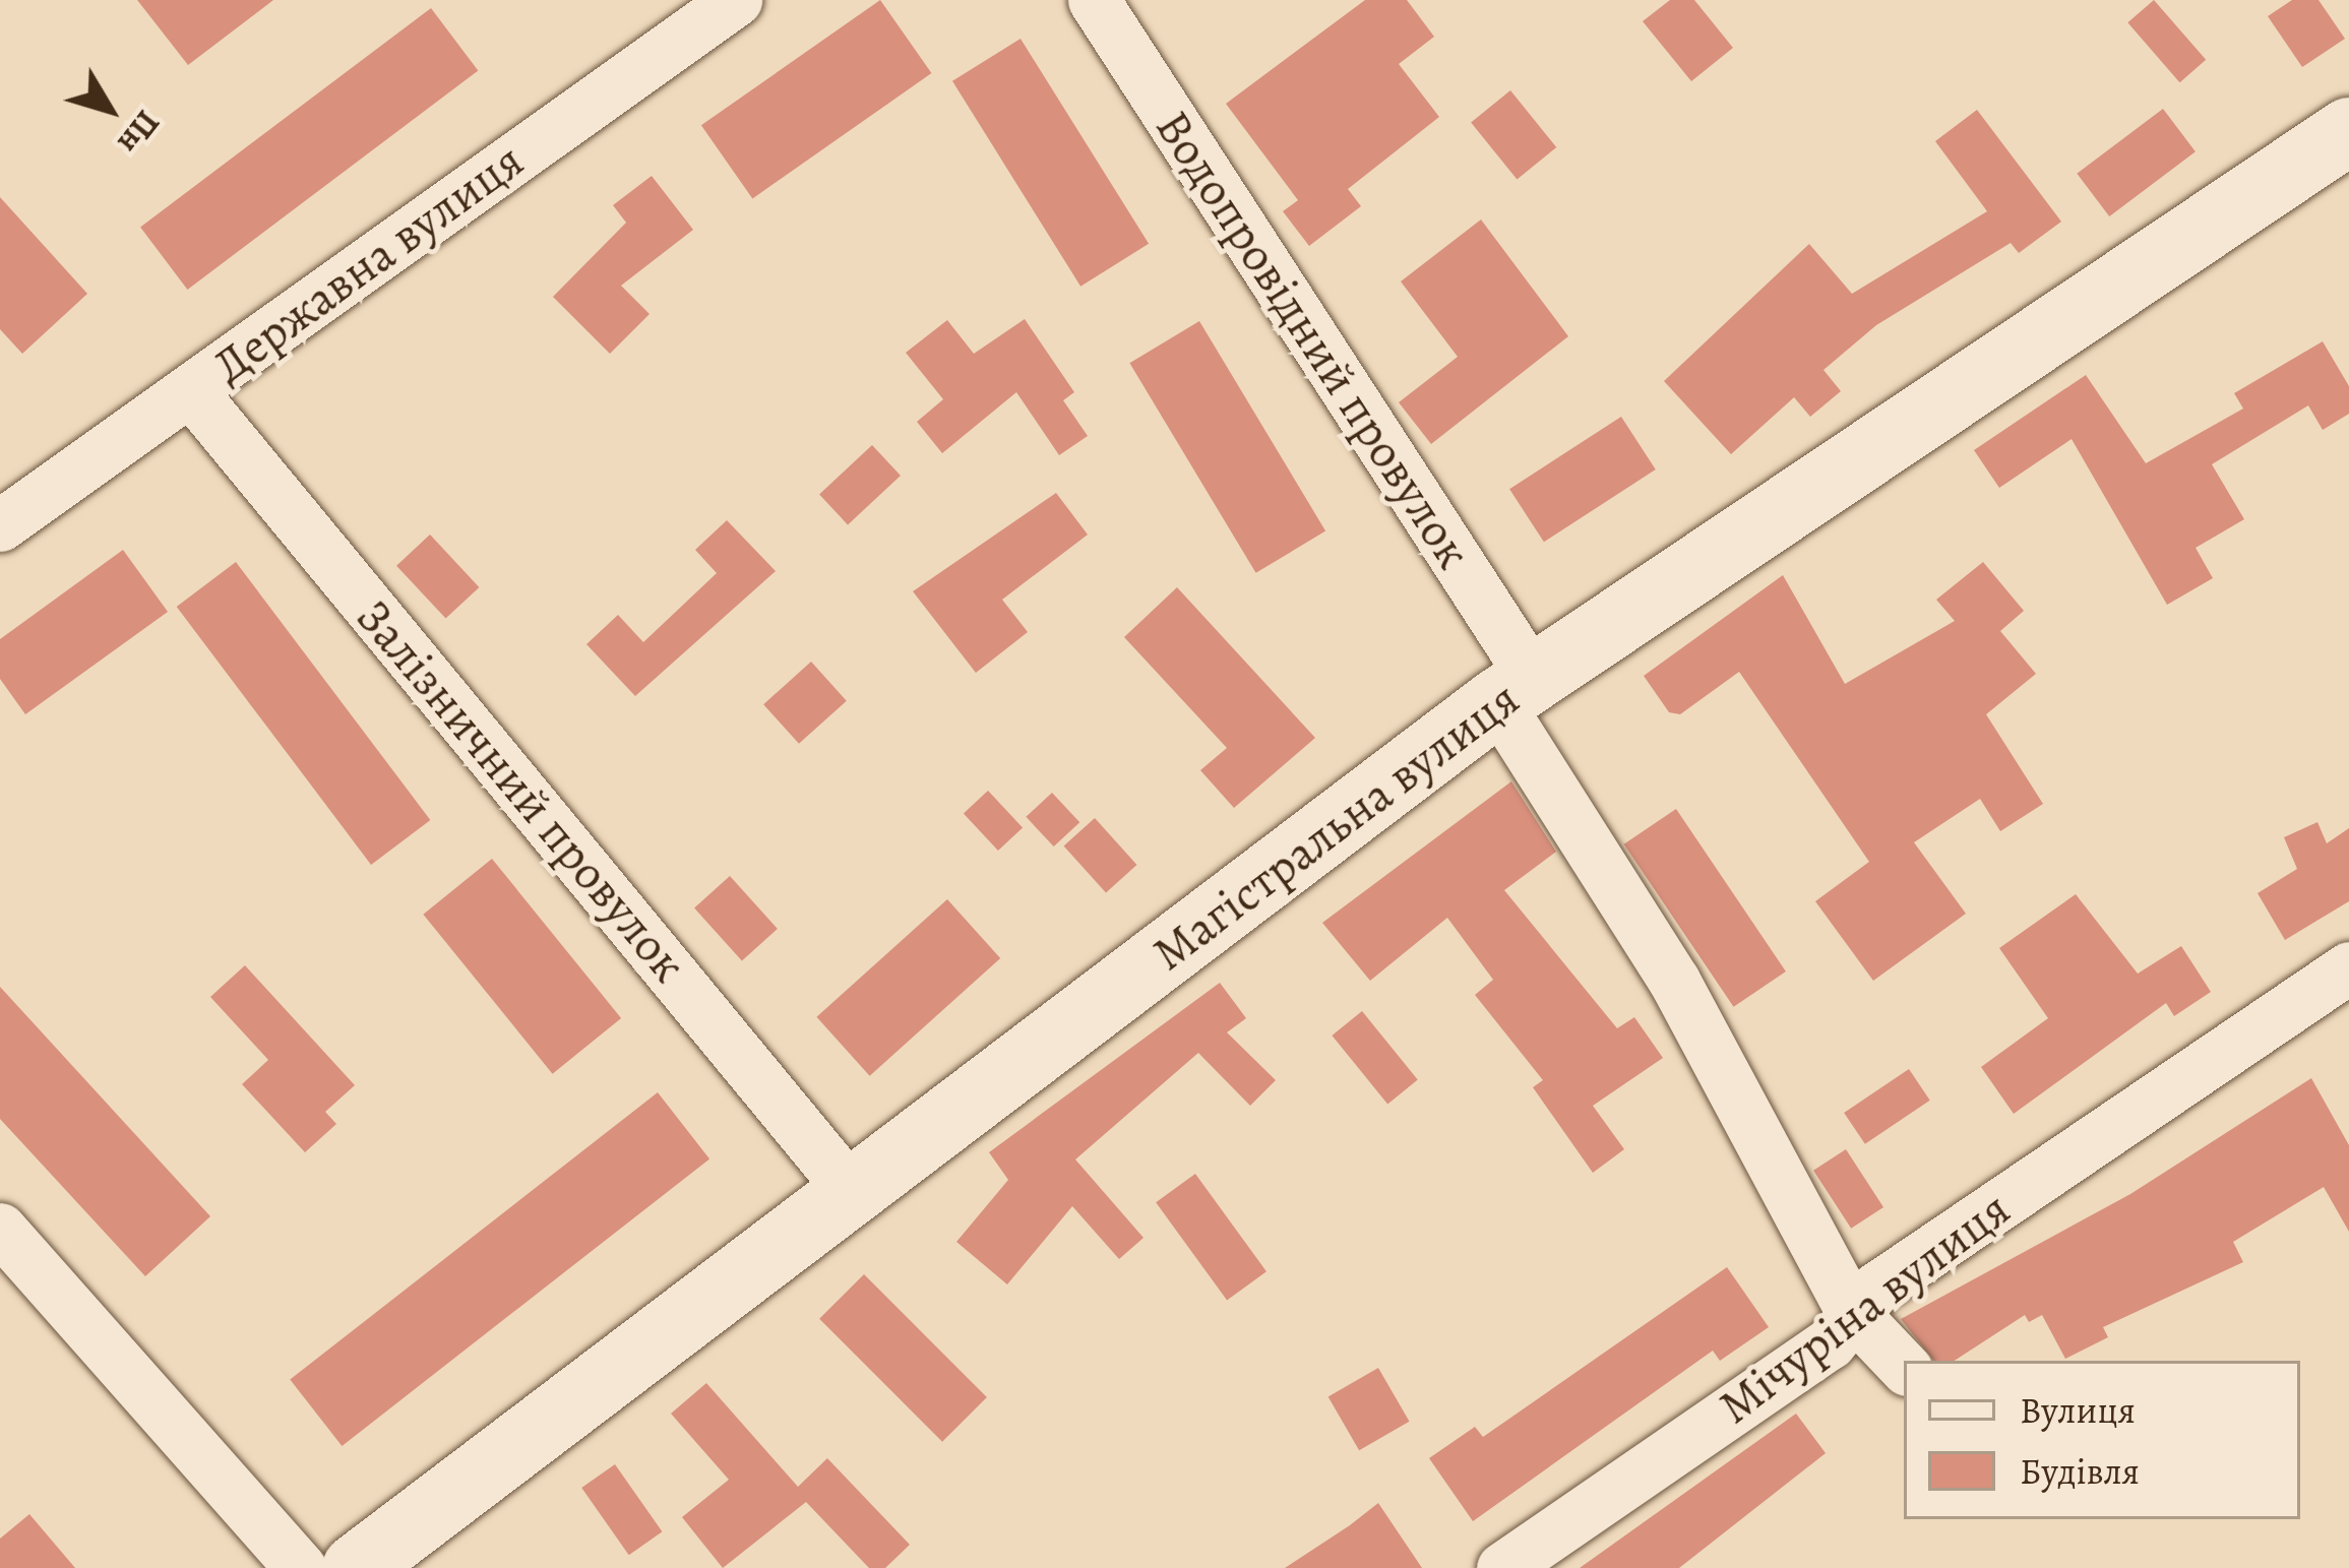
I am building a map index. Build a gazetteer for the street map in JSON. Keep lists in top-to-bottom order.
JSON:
{
  "streets": {
    "main road": ["Магістральна вулиця"],
    "street": [
      "Державна вулиця",
      "Водопровідний провулок",
      "Залізничний провулок",
      "Мічуріна вулиця"
    ]
  },
  "crossings": [
    ["Державна вулиця", "Залізничний провулок"],
    ["Водопровідний провулок", "Магістральна вулиця"],
    ["Водопровідний провулок", "Мічуріна вулиця"],
    ["Залізничний провулок", "Магістральна вулиця"]
  ],
  "legend": ["Вулиця", "Будівля"],
  "north": "bottom right"
}
